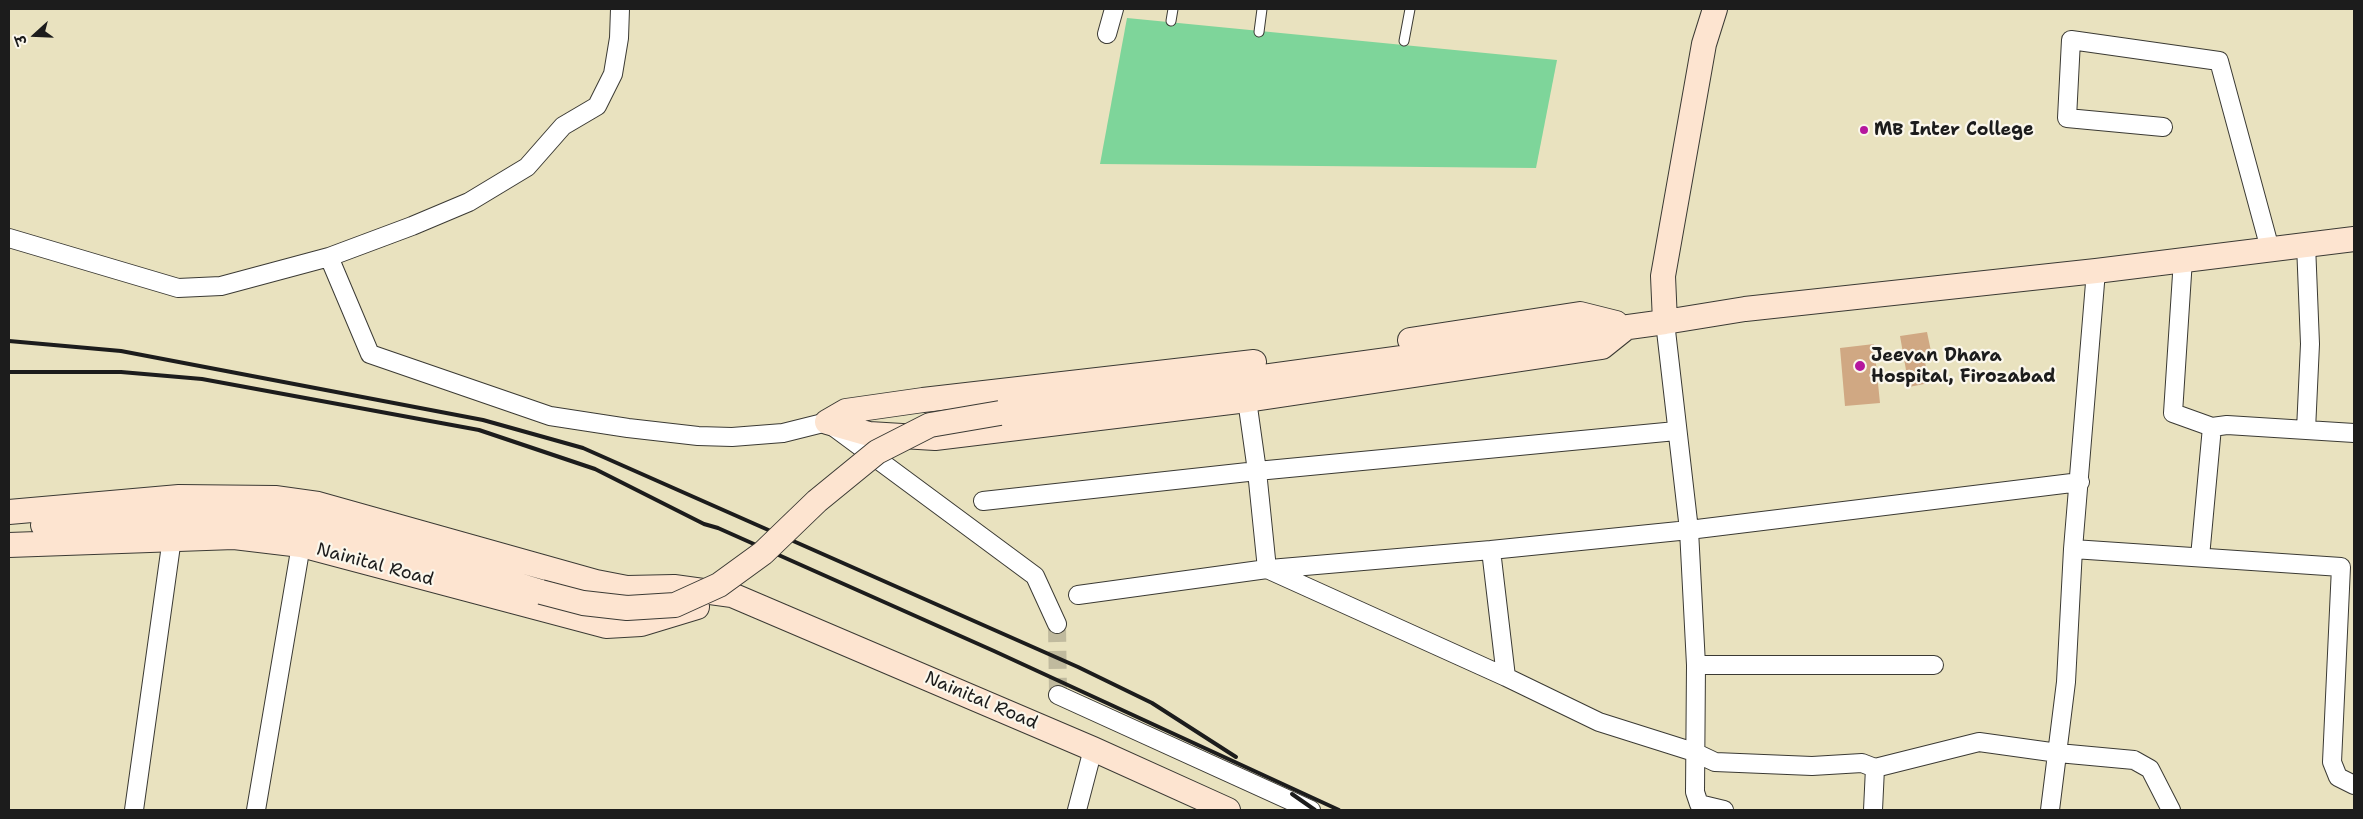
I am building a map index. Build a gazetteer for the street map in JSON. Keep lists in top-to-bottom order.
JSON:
{
  "streets": {
    "street": ["Nainital Road"]
  },
  "places": ["MB Inter College", "Jeevan Dhara Hospital, Firozabad"],
  "north": "left"
}
